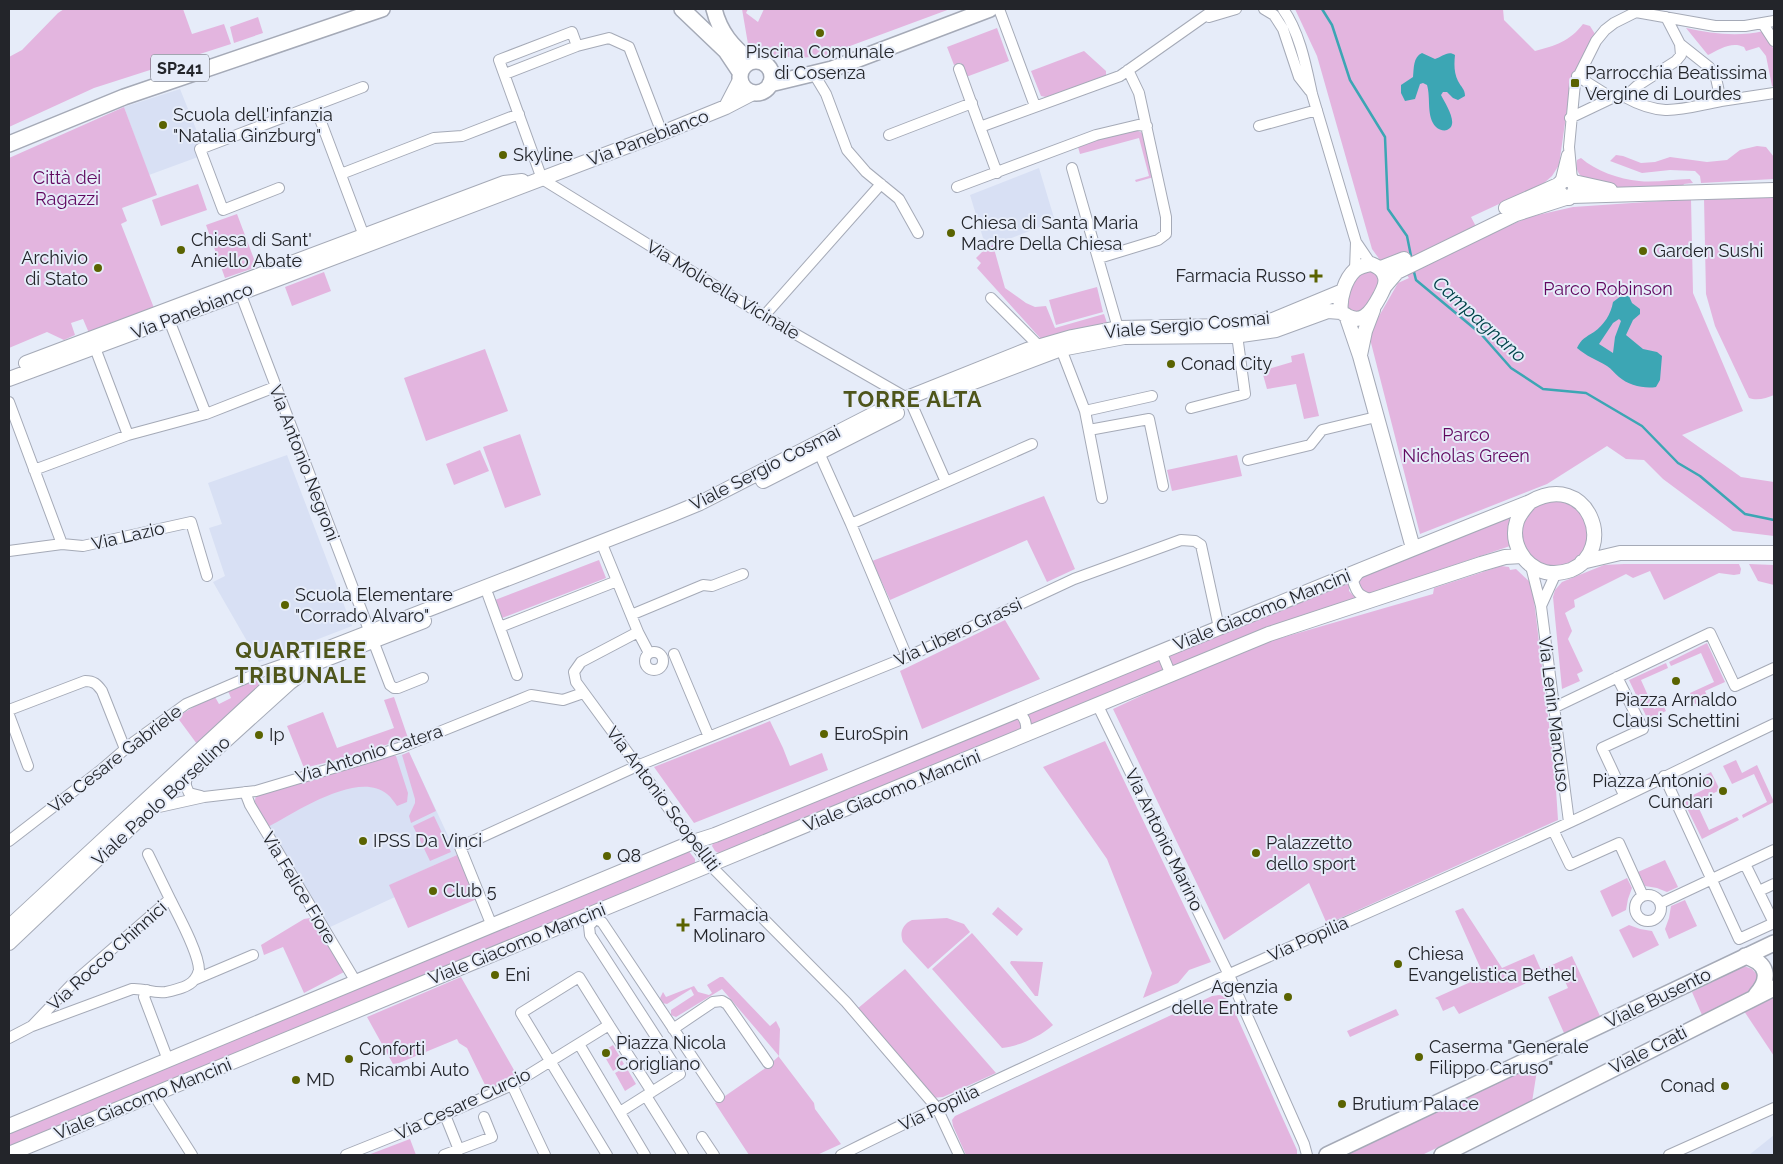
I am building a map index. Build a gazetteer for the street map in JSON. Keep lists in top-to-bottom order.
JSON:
{
  "streets": {
    "main road": ["SP241", "Viale Busento", "Viale Crati"],
    "street": [
      "Via Panebianco",
      "Via Molicella Vicinale",
      "Viale Sergio Cosmai",
      "Via Antonio Negroni",
      "Via Lazio",
      "Viale Giacomo Mancini",
      "Via Libero Grassi",
      "Via Lenin Mancuso",
      "Via Antonio Catera",
      "Via Cesare Gabriele",
      "Via Antonio Scopelliti",
      "Viale Paolo Borsellino",
      "Via Antonio Marino",
      "Via Felice Fiore",
      "Via Popilia",
      "Via Rocco Chinnici",
      "Via Cesare Curcio"
    ]
  },
  "crossings": [
    ["Via Panebianco", "Via Molicella Vicinale"],
    ["Via Panebianco", "Via Antonio Negroni"],
    ["Via Molicella Vicinale", "Viale Sergio Cosmai"],
    ["Viale Sergio Cosmai", "Via Antonio Negroni"],
    ["Viale Sergio Cosmai", "Via Cesare Gabriele"],
    ["Viale Sergio Cosmai", "Viale Paolo Borsellino"],
    ["Viale Giacomo Mancini", "Via Libero Grassi"],
    ["Viale Giacomo Mancini", "Via Lenin Mancuso"],
    ["Viale Giacomo Mancini", "Via Antonio Scopelliti"],
    ["Viale Giacomo Mancini", "Via Antonio Marino"],
    ["Viale Giacomo Mancini", "Via Felice Fiore"],
    ["Via Libero Grassi", "Via Antonio Scopelliti"],
    ["Via Lenin Mancuso", "Via Popilia"],
    ["Via Antonio Catera", "Via Antonio Scopelliti"],
    ["Via Antonio Catera", "Viale Paolo Borsellino"],
    ["Via Antonio Catera", "Via Felice Fiore"],
    ["Via Cesare Gabriele", "Viale Paolo Borsellino"],
    ["Via Antonio Scopelliti", "Via Popilia"],
    ["Via Antonio Marino", "Via Popilia"]
  ],
  "districts": ["TORRE ALTA", "QUARTIERE TRIBUNALE"],
  "water": ["Campagnano"],
  "parks": ["Città dei Ragazzi", "Parco Robinson", "Parco Nicholas Green"],
  "places": {
    "other": [
      "Piscina Comunale di Cosenza",
      "Scuola dell'infanzia \"Natalia Ginzburg\"",
      "Skyline",
      "Chiesa di Santa Maria Madre Della Chiesa",
      "Chiesa di Sant' Aniello Abate",
      "Garden Sushi",
      "Archivio di Stato",
      "Conad City",
      "Scuola Elementare \"Corrado Alvaro\"",
      "Piazza Arnaldo Clausi Schettini",
      "EuroSpin",
      "Ip",
      "Piazza Antonio Cundari",
      "IPSS Da Vinci",
      "Palazzetto dello sport",
      "Q8",
      "Club 5",
      "Chiesa Evangelistica Bethel",
      "Eni",
      "Agenzia delle Entrate",
      "Piazza Nicola Corigliano",
      "Caserma \"Generale Filippo Caruso\"",
      "Conforti Ricambi Auto",
      "MD",
      "Conad",
      "Brutium Palace"
    ],
    "transit": ["Parrocchia Beatissima Vergine di Lourdes"],
    "health": ["Farmacia Russo", "Farmacia Molinaro"]
  }
}
